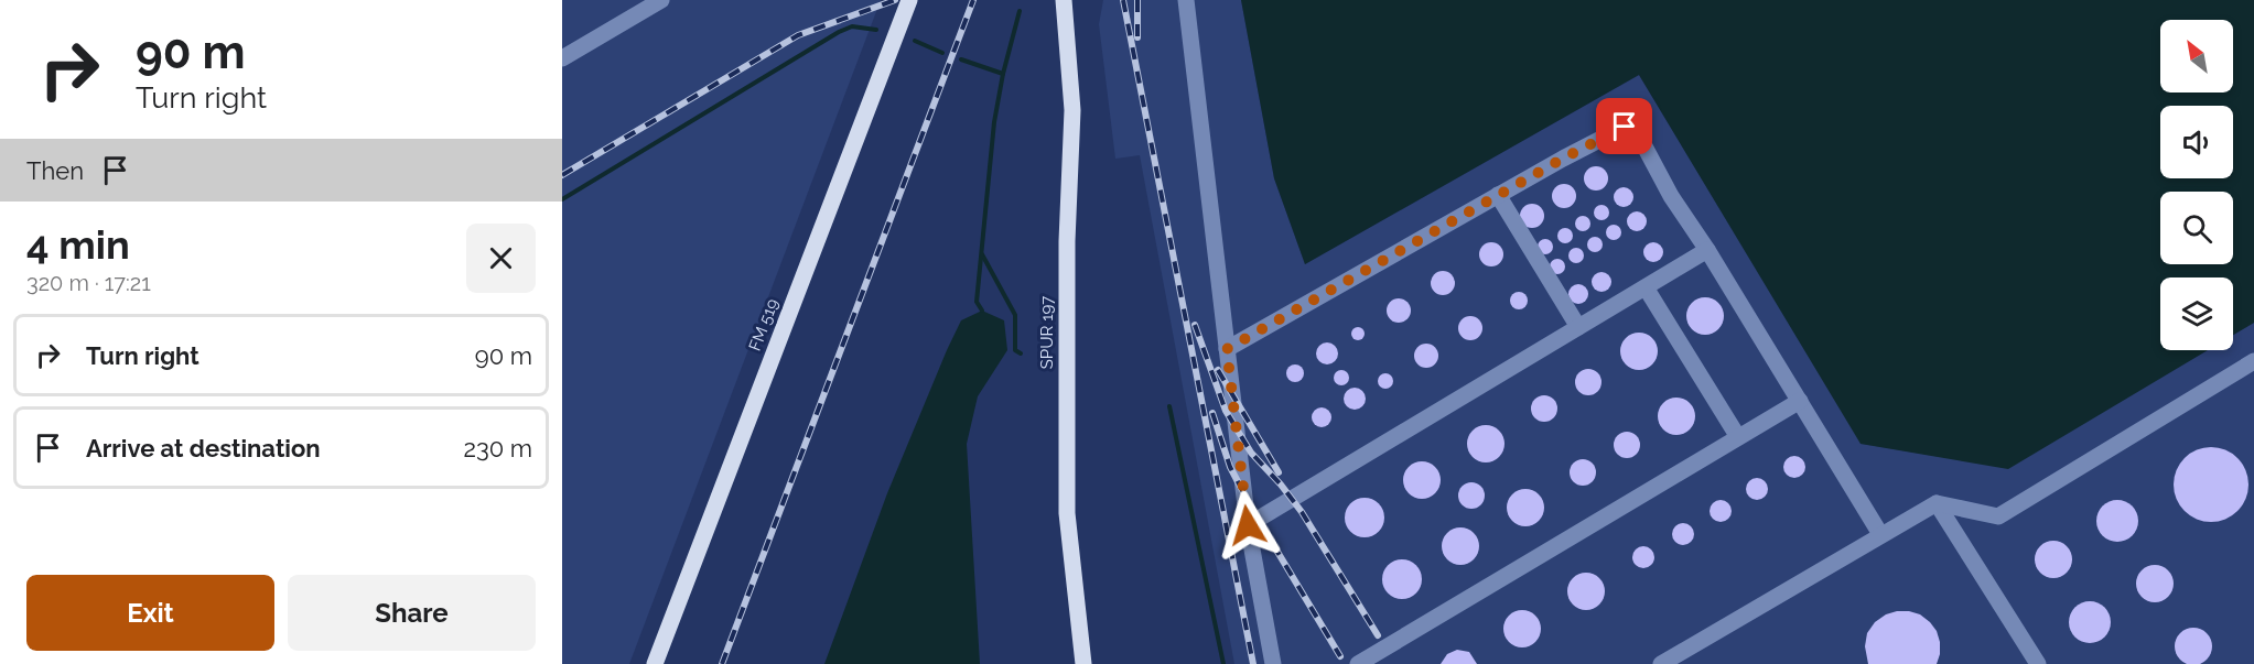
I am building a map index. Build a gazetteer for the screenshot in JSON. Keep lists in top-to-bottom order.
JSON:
{
  "streets": {
    "main road": ["FM 519", "SPUR 197"]
  },
  "north": "top left",
  "page": {
    "turn": ["90 m", "Turn right"],
    "then": "Then",
    "heading": ["4 min", "320 m · 17:21"],
    "list": [
      {
        "name": "Turn right",
        "value": "90 m"
      },
      {
        "name": "Arrive at destination",
        "value": "230 m"
      }
    ],
    "buttons": ["Exit", "Share"]
  }
}
